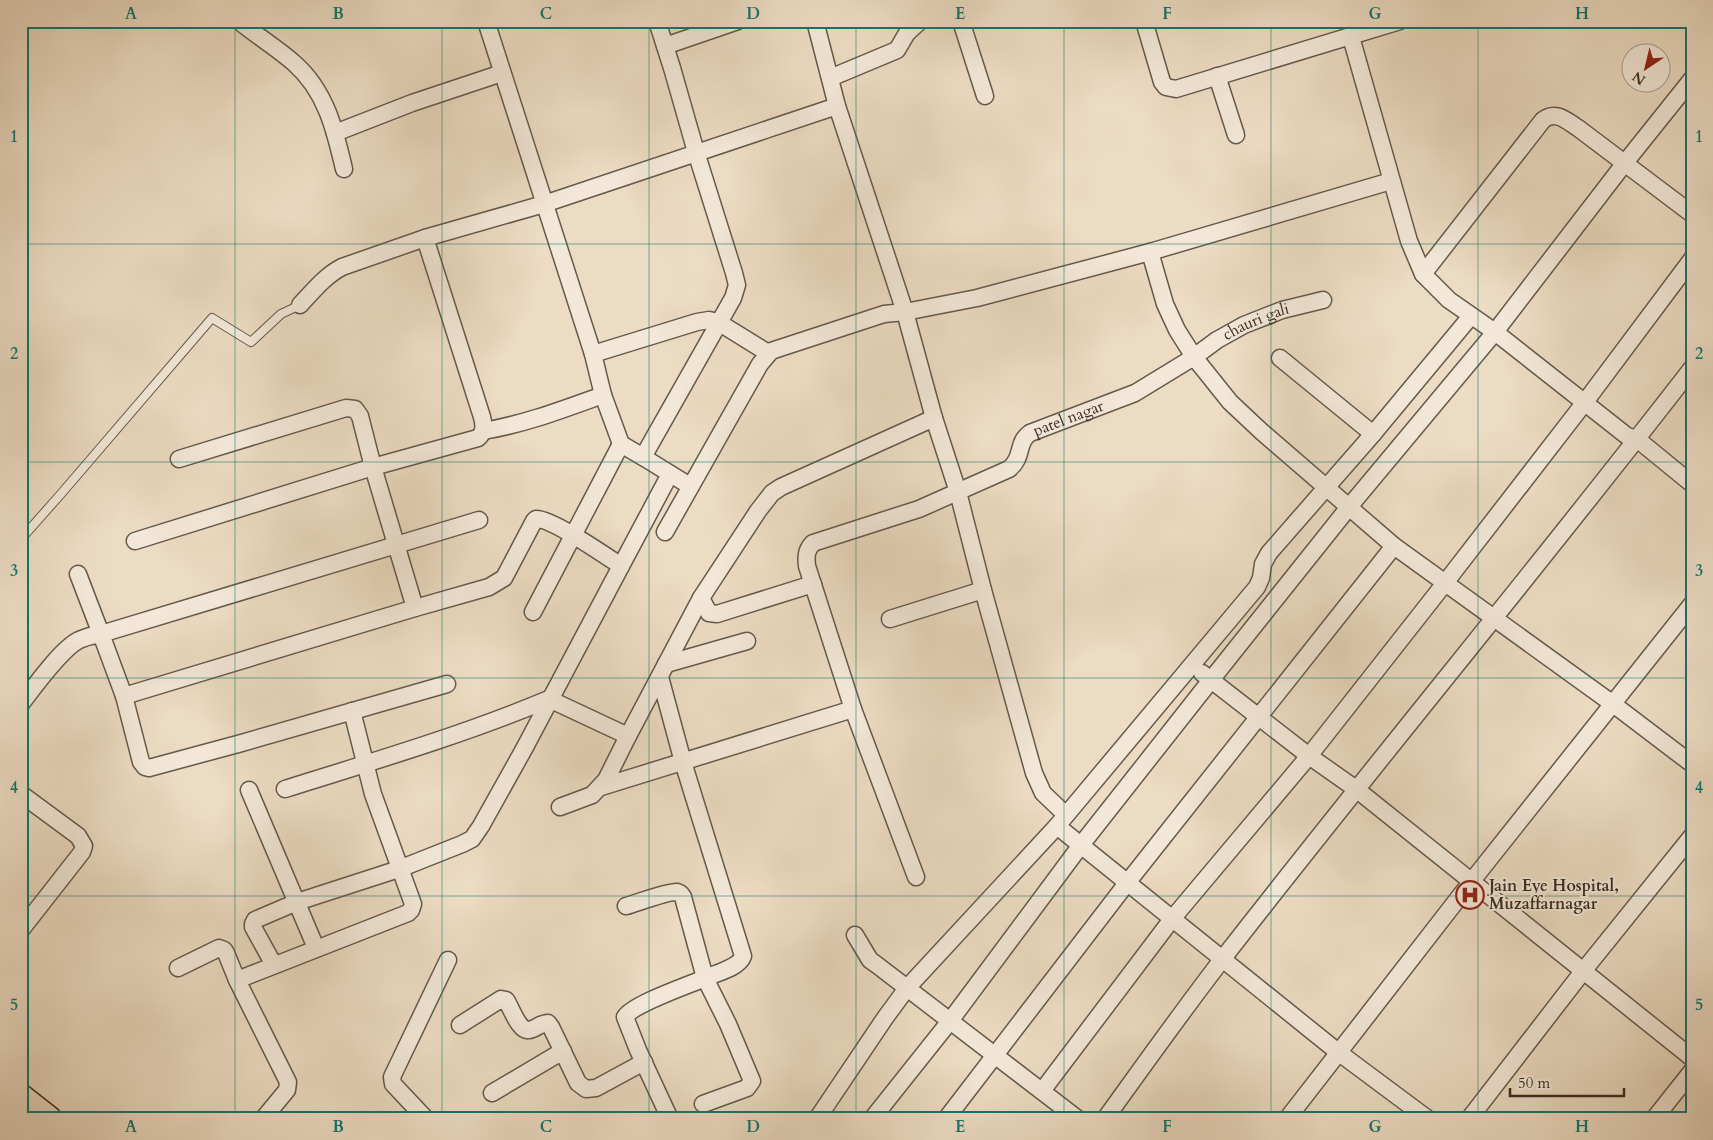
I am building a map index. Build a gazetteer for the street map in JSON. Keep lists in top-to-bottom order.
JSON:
{
  "streets": {
    "street": ["chauri gali", "patel nagar"]
  },
  "crossings": [
    ["chauri gali", "patel nagar"]
  ],
  "places": {
    "hospital": ["Jain Eye Hospital, Muzaffarnagar"]
  },
  "scale_bar": "50 m",
  "north": "bottom left",
  "grid": {
    "columns": [
      "A",
      "B",
      "C",
      "D",
      "E",
      "F",
      "G",
      "H"
    ],
    "rows": [
      "1",
      "2",
      "3",
      "4",
      "5"
    ]
  }
}
